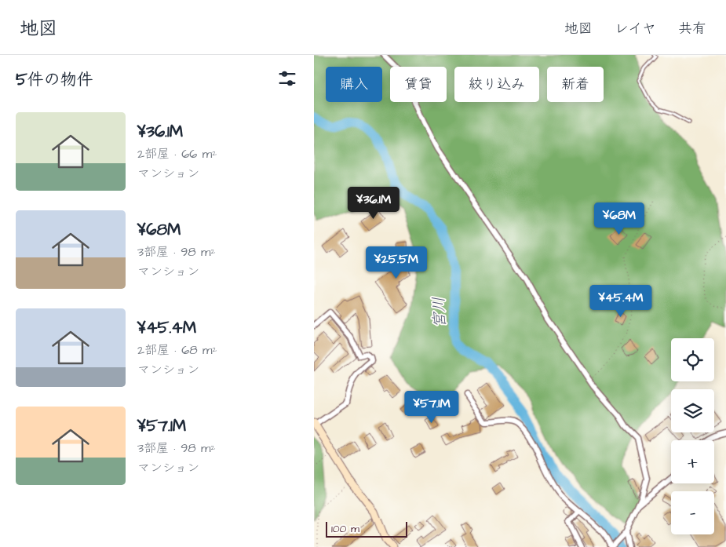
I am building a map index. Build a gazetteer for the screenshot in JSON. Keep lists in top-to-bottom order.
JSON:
{
  "water": ["宮川"],
  "scale_bar": "100 m",
  "page": {
    "header": "地図",
    "nav": ["地図", "レイヤ", "共有"],
    "heading": "5件の物件",
    "chip": [
      "購入",
      "賃貸",
      "絞り込み",
      "新着"
    ],
    "list": [
      {
        "name": "¥36.1M",
        "note": "2部屋 · 66 m² · マンション"
      },
      {
        "name": "¥68M",
        "note": "3部屋 · 98 m² · マンション"
      },
      {
        "name": "¥45.4M",
        "note": "2部屋 · 68 m² · マンション"
      },
      {
        "name": "¥57.1M",
        "note": "3部屋 · 98 m² · マンション"
      }
    ],
    "price": [
      "¥36.1M",
      "¥68M",
      "¥25.5M",
      "¥45.4M",
      "¥57.1M"
    ],
    "map_buttons": ["+", "−"],
    "scale": "100 m"
  }
}
